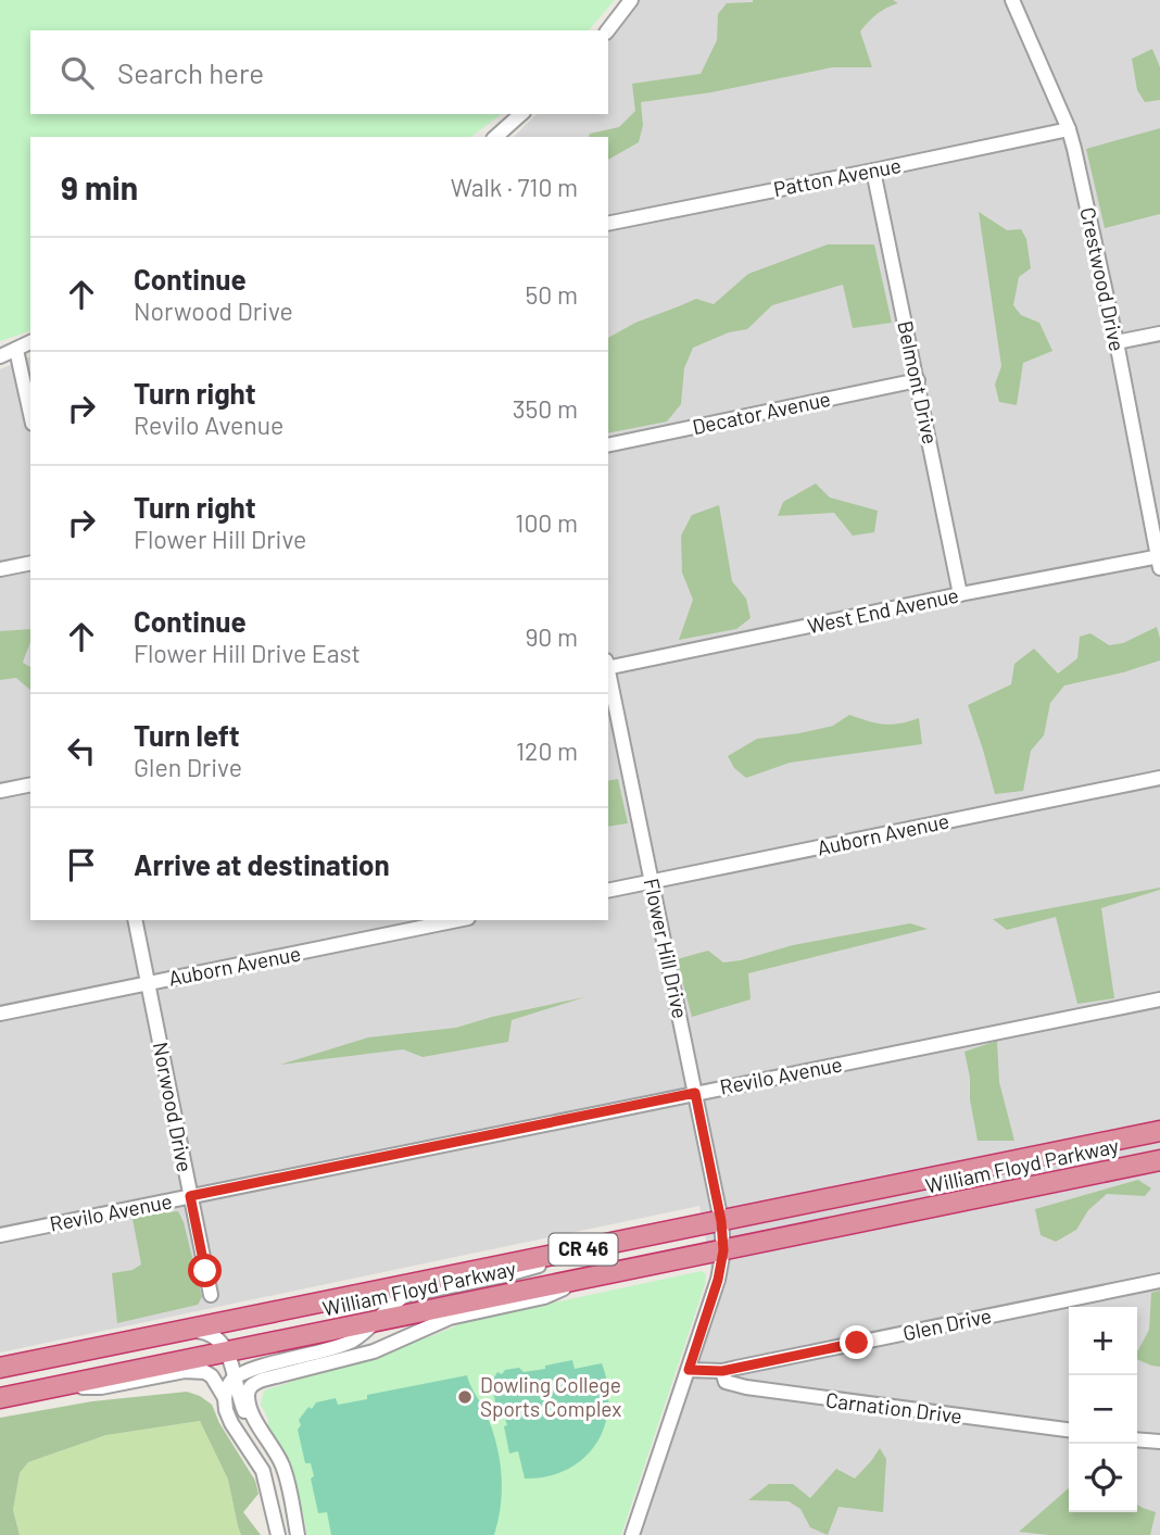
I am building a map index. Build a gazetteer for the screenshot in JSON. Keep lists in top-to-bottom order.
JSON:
{
  "streets": {
    "highway": ["William Floyd Parkway", "CR 46"],
    "street": [
      "Patton Avenue",
      "Crestwood Drive",
      "Belmont Drive",
      "Decator Avenue",
      "West End Avenue",
      "Auborn Avenue",
      "Flower Hill Drive",
      "Revilo Avenue",
      "Norwood Drive",
      "Glen Drive",
      "Carnation Drive"
    ]
  },
  "crossings": [
    ["Patton Avenue", "Crestwood Drive"],
    ["Patton Avenue", "Belmont Drive"],
    ["Crestwood Drive", "West End Avenue"],
    ["Belmont Drive", "Decator Avenue"],
    ["Belmont Drive", "West End Avenue"],
    ["Auborn Avenue", "Flower Hill Drive"],
    ["Auborn Avenue", "Norwood Drive"],
    ["Flower Hill Drive", "Revilo Avenue"],
    ["Flower Hill Drive", "William Floyd Parkway"],
    ["Revilo Avenue", "Norwood Drive"],
    ["Glen Drive", "Carnation Drive"]
  ],
  "places": ["Dowling College Sports Complex"],
  "page": {
    "search": "Search here",
    "heading": ["9 min", "Walk · 710 m"],
    "list": [
      ["Continue", "Norwood Drive", "50 m"],
      ["Turn right", "Revilo Avenue", "350 m"],
      ["Turn right", "Flower Hill Drive", "100 m"],
      ["Continue", "Flower Hill Drive East", "90 m"],
      ["Turn left", "Glen Drive", "120 m"],
      "Arrive at destination"
    ],
    "map_buttons": ["+", "−"]
  }
}
